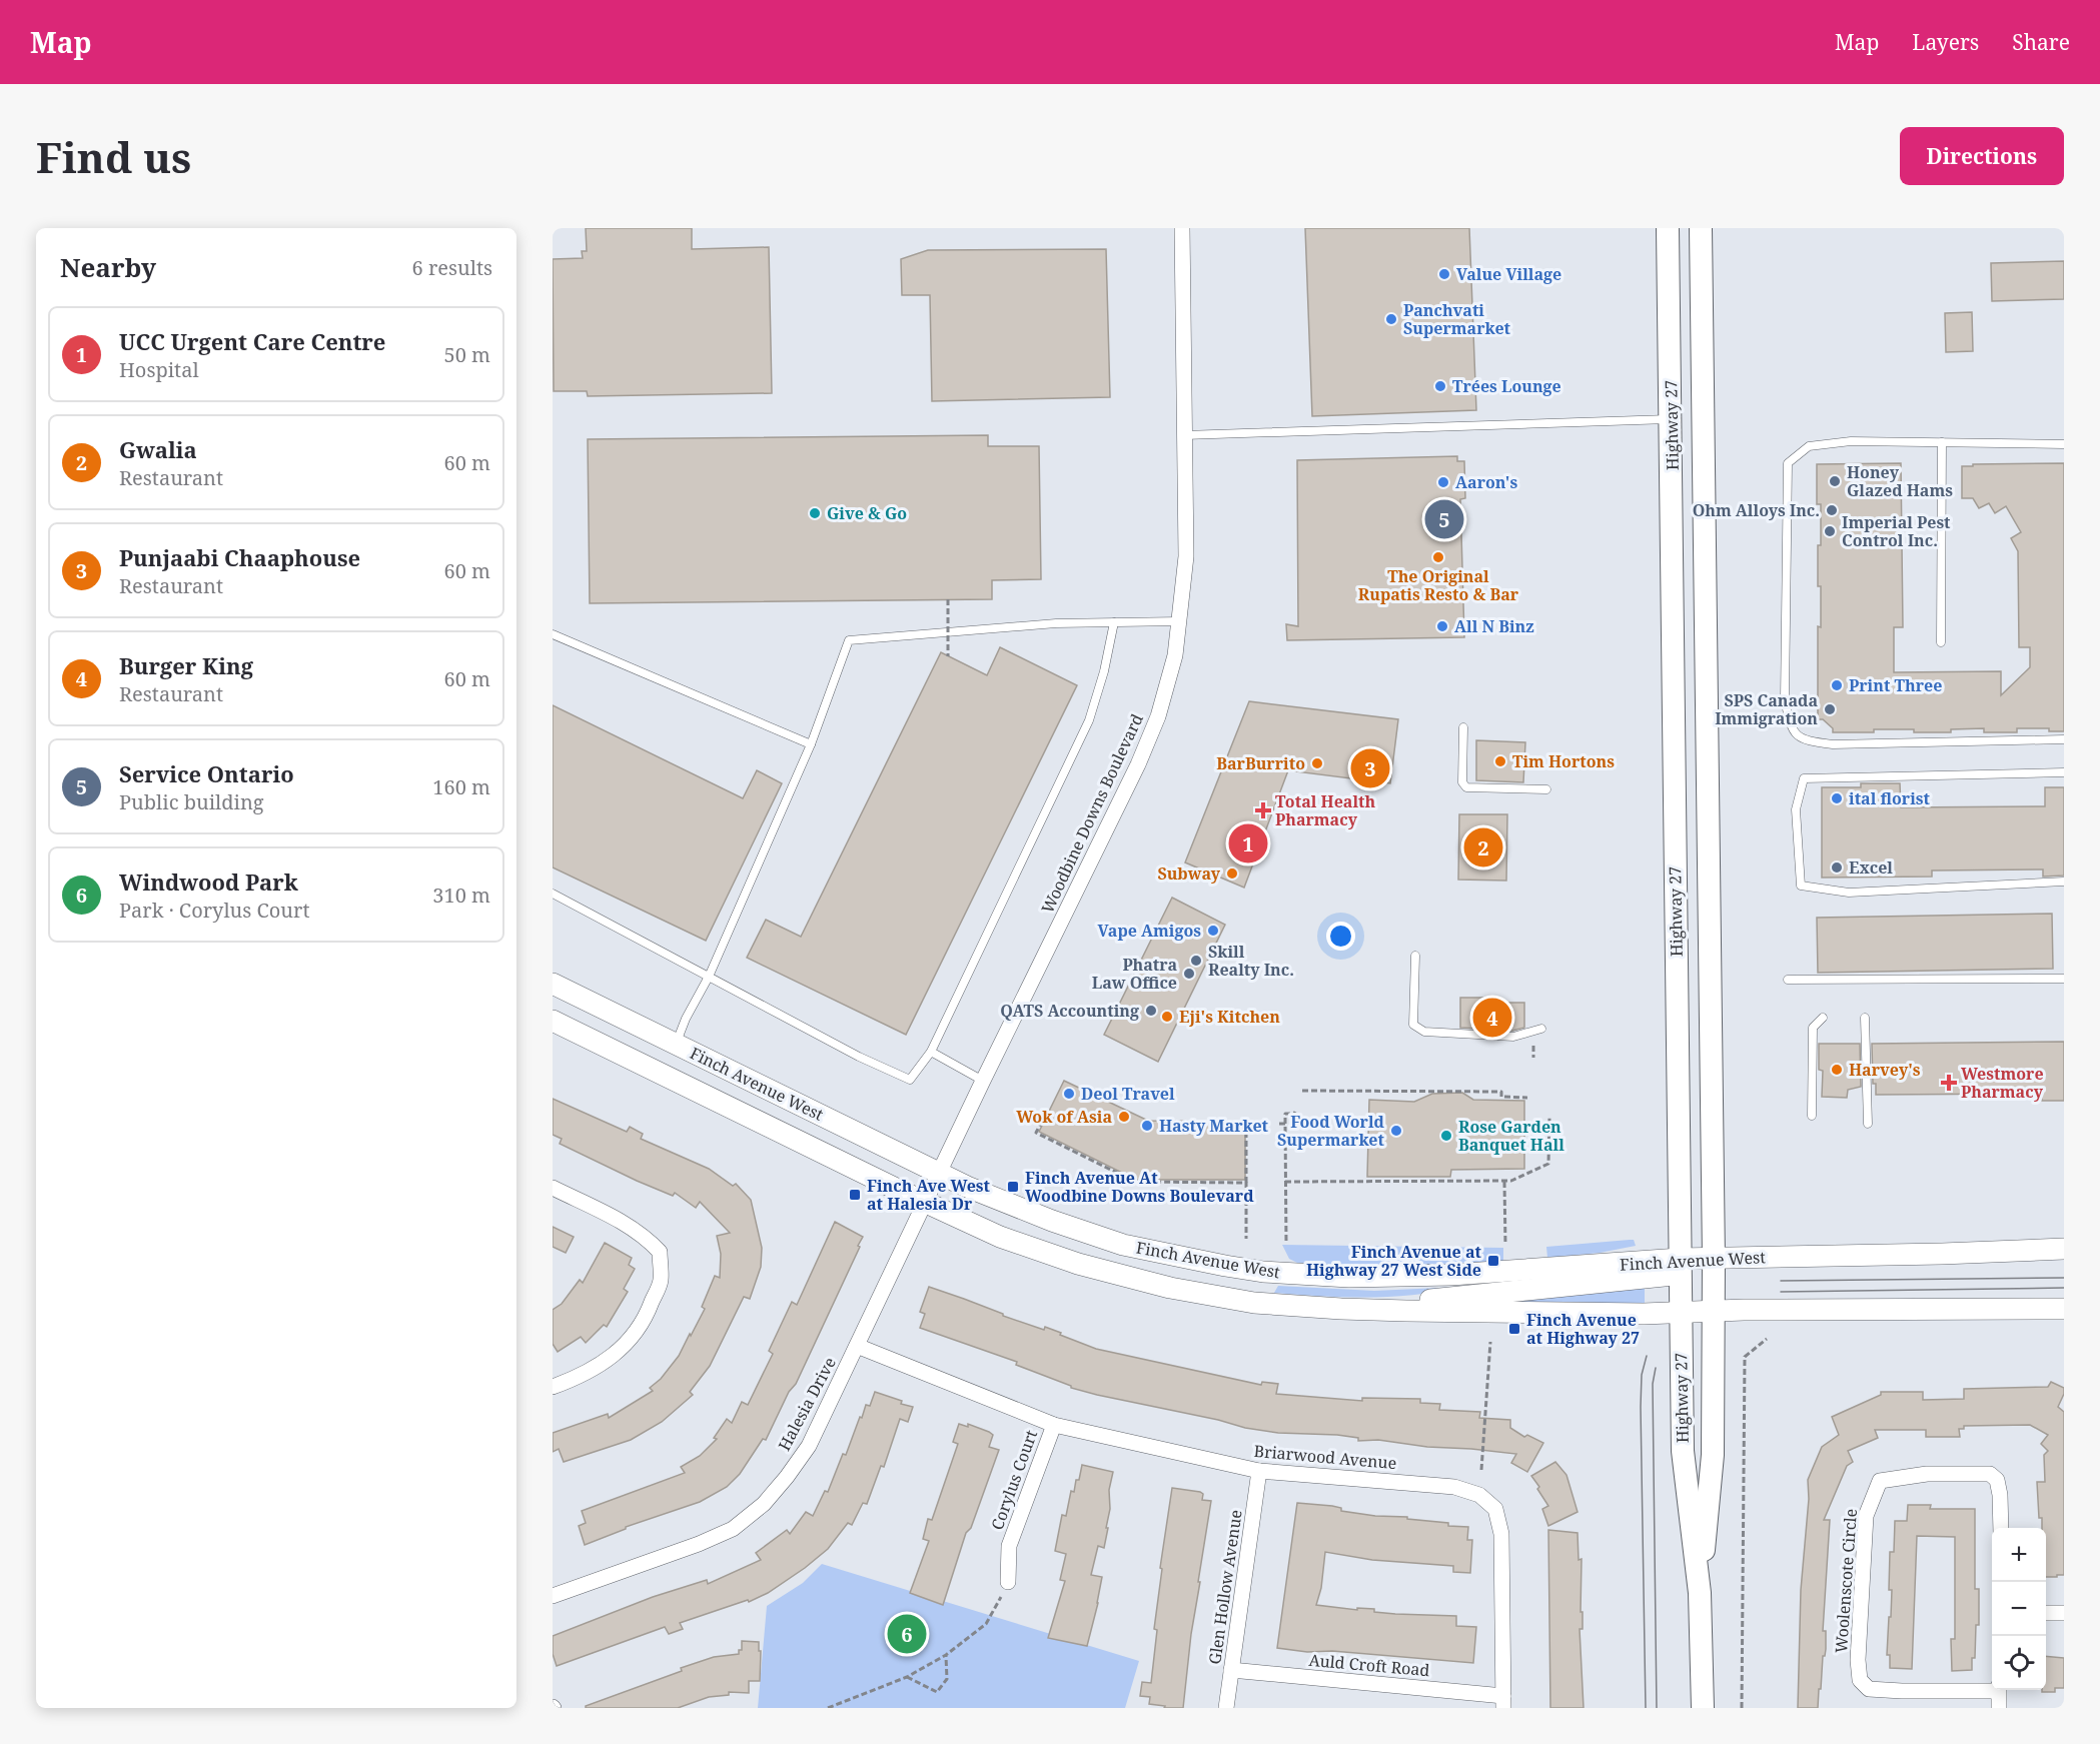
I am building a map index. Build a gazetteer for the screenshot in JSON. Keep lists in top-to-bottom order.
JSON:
{
  "streets": {
    "main road": ["Highway 27", "Finch Avenue West"],
    "street": [
      "Woodbine Downs Boulevard",
      "Halesia Drive",
      "Briarwood Avenue",
      "Corylus Court",
      "Woolenscote Circle",
      "Glen Hollow Avenue",
      "Auld Croft Road"
    ]
  },
  "crossings": [
    ["Highway 27", "Finch Avenue West"],
    ["Woodbine Downs Boulevard", "Finch Avenue West"],
    ["Woodbine Downs Boulevard", "Halesia Drive"],
    ["Finch Avenue West", "Halesia Drive"],
    ["Halesia Drive", "Briarwood Avenue"],
    ["Briarwood Avenue", "Corylus Court"],
    ["Briarwood Avenue", "Glen Hollow Avenue"],
    ["Briarwood Avenue", "Auld Croft Road"],
    ["Glen Hollow Avenue", "Auld Croft Road"]
  ],
  "places": {
    "other": [
      "Value Village",
      "Panchvati Supermarket",
      "Trées Lounge",
      "Honey Glazed Hams",
      "Aaron's",
      "Ohm Alloys Inc.",
      "Give & Go",
      "Imperial Pest Control Inc.",
      "The Original Rupatis Resto & Bar",
      "All N Binz",
      "Print Three",
      "SPS Canada Immigration",
      "Tim Hortons",
      "BarBurrito",
      "ital florist",
      "Excel",
      "Subway",
      "Vape Amigos",
      "Skill Realty Inc.",
      "Phatra Law Office",
      "QATS Accounting",
      "Eji's Kitchen",
      "Harvey's",
      "Deol Travel",
      "Wok of Asia",
      "Hasty Market",
      "Food World Supermarket",
      "Rose Garden Banquet Hall"
    ],
    "health": ["Total Health Pharmacy", "Westmore Pharmacy"],
    "transit": [
      "Finch Avenue At Woodbine Downs Boulevard",
      "Finch Ave West at Halesia Dr",
      "Finch Avenue at Highway 27 West Side",
      "Finch Avenue at Highway 27"
    ]
  },
  "page": {
    "header": "Map",
    "nav": ["Map", "Layers", "Share"],
    "buttons": "Directions",
    "title": "Find us",
    "heading": ["Nearby", "6 results"],
    "list": [
      {
        "mark": "1",
        "name": "UCC Urgent Care Centre",
        "note": "Hospital",
        "value": "50 m"
      },
      {
        "mark": "2",
        "name": "Gwalia",
        "note": "Restaurant",
        "value": "60 m"
      },
      {
        "mark": "3",
        "name": "Punjaabi Chaaphouse",
        "note": "Restaurant",
        "value": "60 m"
      },
      {
        "mark": "4",
        "name": "Burger King",
        "note": "Restaurant",
        "value": "60 m"
      },
      {
        "mark": "5",
        "name": "Service Ontario",
        "note": "Public building",
        "value": "160 m"
      },
      {
        "mark": "6",
        "name": "Windwood Park",
        "note": "Park · Corylus Court",
        "value": "310 m"
      }
    ],
    "pins": [
      "5",
      "3",
      "1",
      "2",
      "4",
      "6"
    ],
    "map_buttons": ["+", "−"]
  }
}
